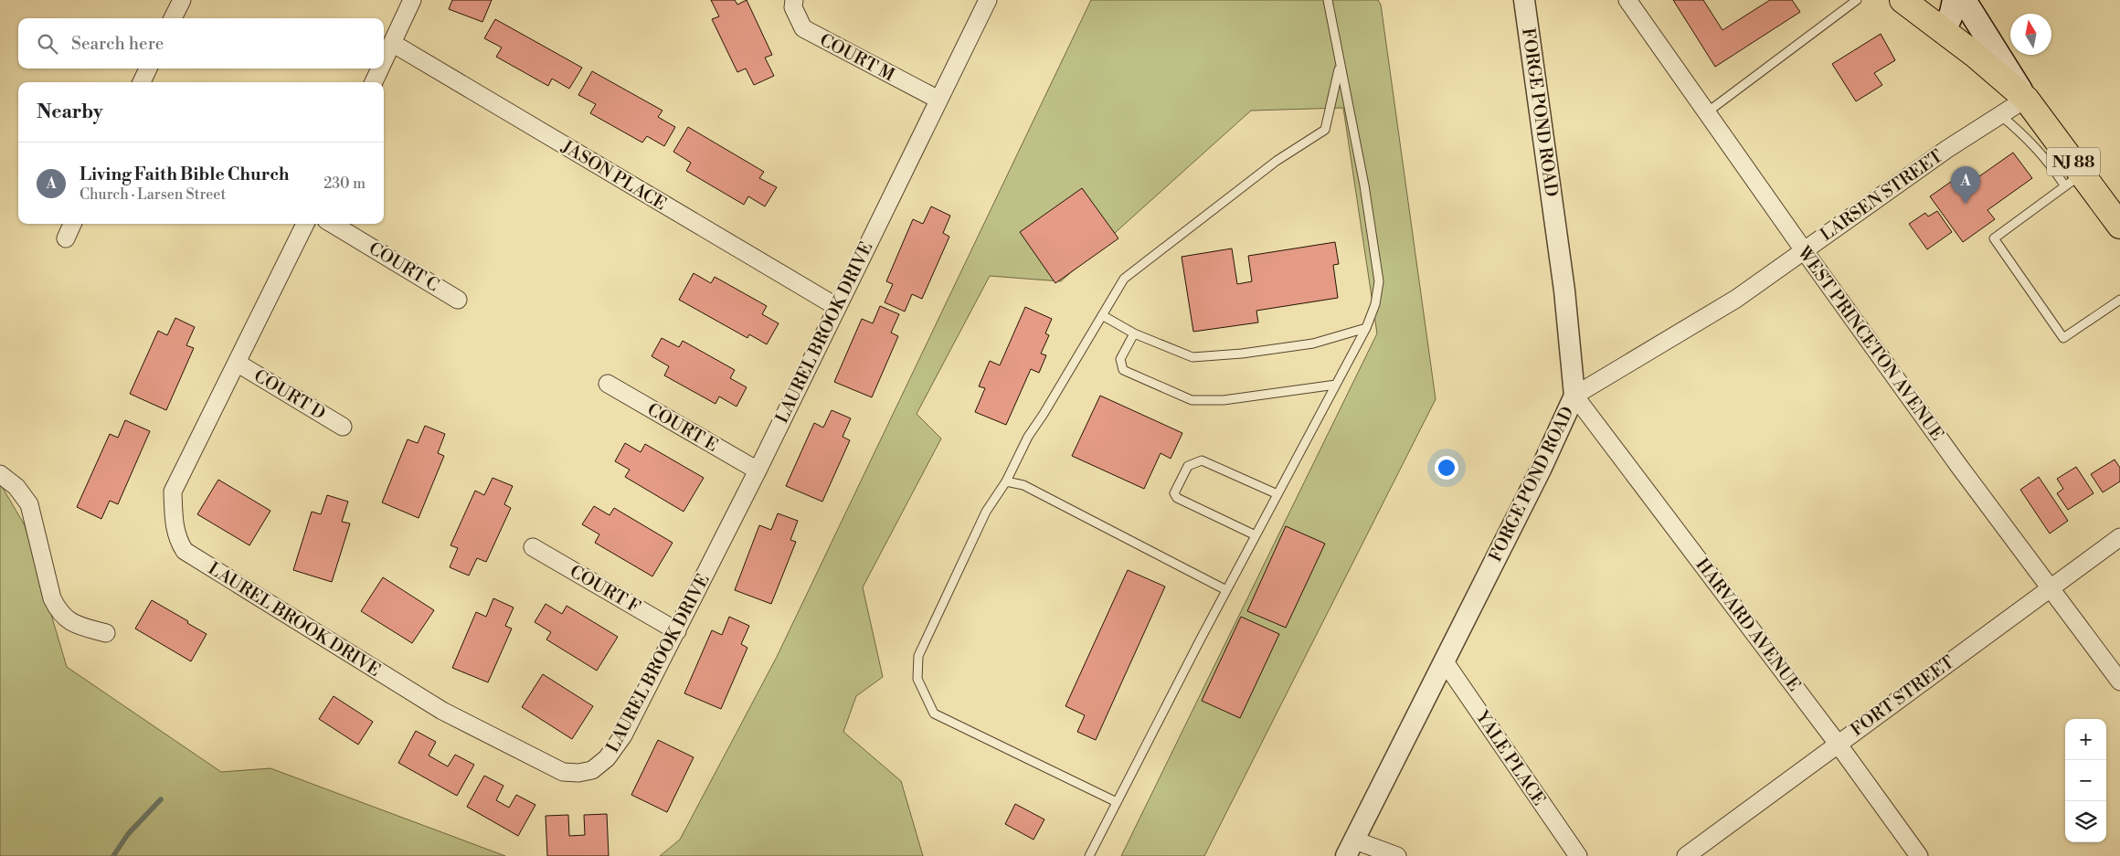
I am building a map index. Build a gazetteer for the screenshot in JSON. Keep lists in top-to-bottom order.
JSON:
{
  "streets": {
    "main road": ["NJ 88"],
    "street": [
      "COURT M",
      "FORGE POND ROAD",
      "JASON PLACE",
      "LARSEN STREET",
      "COURT C",
      "LAUREL BROOK DRIVE",
      "WEST PRINCETON AVENUE",
      "COURT D",
      "COURT E",
      "COURT F",
      "HARVARD AVENUE",
      "FORT STREET",
      "YALE PLACE"
    ]
  },
  "crossings": [
    ["COURT M", "LAUREL BROOK DRIVE"],
    ["FORGE POND ROAD", "LARSEN STREET"],
    ["FORGE POND ROAD", "HARVARD AVENUE"],
    ["FORGE POND ROAD", "YALE PLACE"],
    ["NJ 88", "LARSEN STREET"],
    ["JASON PLACE", "LAUREL BROOK DRIVE"],
    ["LARSEN STREET", "WEST PRINCETON AVENUE"],
    ["LARSEN STREET", "HARVARD AVENUE"],
    ["LAUREL BROOK DRIVE", "COURT D"],
    ["LAUREL BROOK DRIVE", "COURT E"],
    ["LAUREL BROOK DRIVE", "COURT F"],
    ["WEST PRINCETON AVENUE", "FORT STREET"],
    ["HARVARD AVENUE", "FORT STREET"]
  ],
  "north": "top",
  "page": {
    "search": "Search here",
    "heading": "Nearby",
    "list": [
      {
        "mark": "A",
        "name": "Living Faith Bible Church",
        "note": "Church · Larsen Street",
        "value": "230 m"
      }
    ],
    "pins": "A",
    "map_buttons": ["+", "−"]
  }
}
